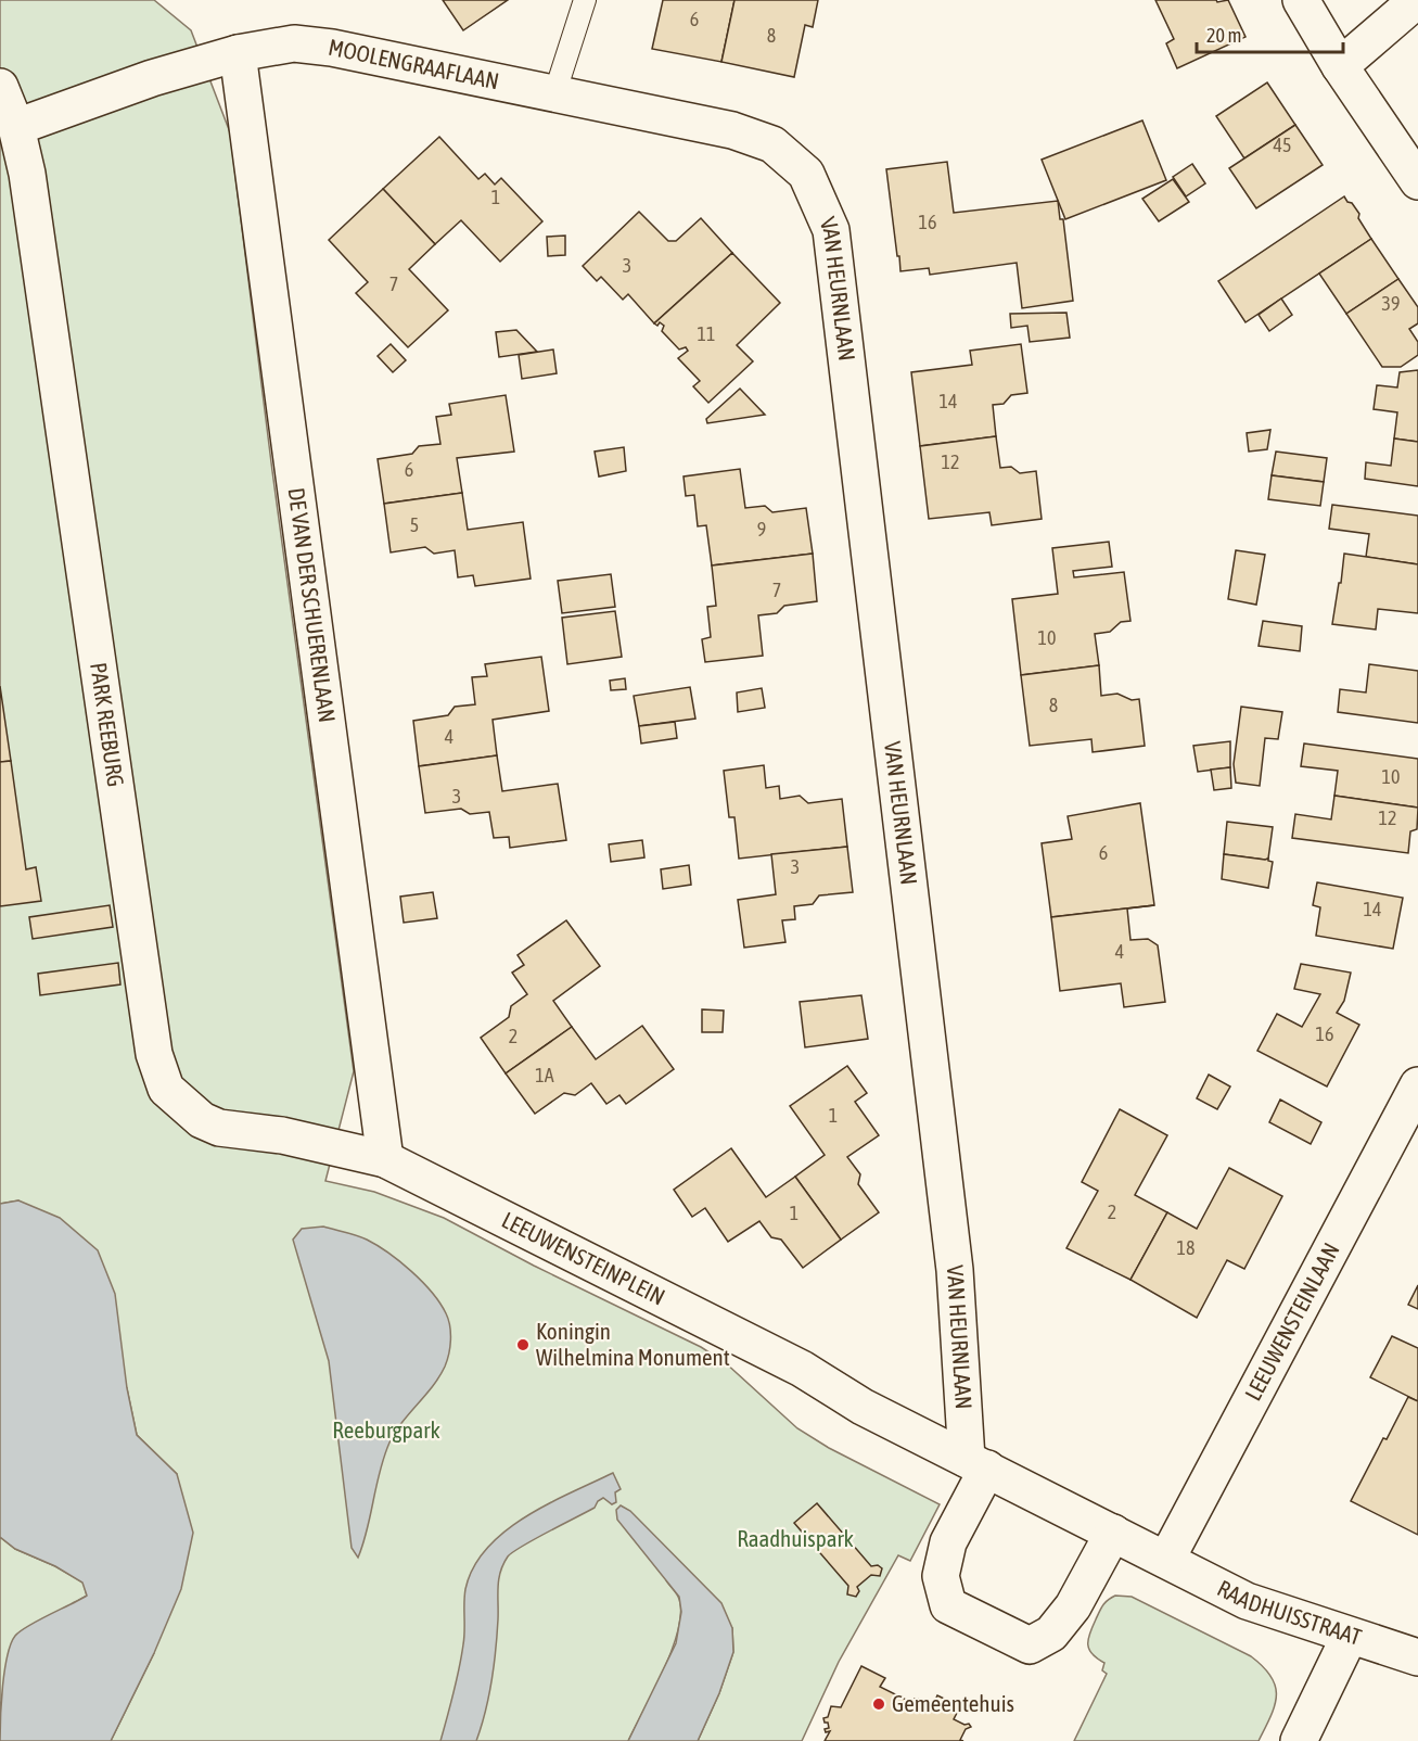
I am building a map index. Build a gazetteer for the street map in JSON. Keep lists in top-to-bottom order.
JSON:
{
  "streets": {
    "street": [
      "MOOLENGRAAFLAAN",
      "VAN HEURNLAAN",
      "DE VAN DER SCHUERENLAAN",
      "PARK REEBURG",
      "LEEUWENSTEINPLEIN",
      "LEEUWENSTEINLAAN",
      "RAADHUISSTRAAT"
    ]
  },
  "crossings": [
    ["MOOLENGRAAFLAAN", "VAN HEURNLAAN"],
    ["MOOLENGRAAFLAAN", "DE VAN DER SCHUERENLAAN"],
    ["MOOLENGRAAFLAAN", "PARK REEBURG"],
    ["VAN HEURNLAAN", "LEEUWENSTEINPLEIN"],
    ["DE VAN DER SCHUERENLAAN", "PARK REEBURG"],
    ["DE VAN DER SCHUERENLAAN", "LEEUWENSTEINPLEIN"],
    ["PARK REEBURG", "LEEUWENSTEINPLEIN"],
    ["LEEUWENSTEINPLEIN", "LEEUWENSTEINLAAN"],
    ["LEEUWENSTEINPLEIN", "RAADHUISSTRAAT"],
    ["LEEUWENSTEINLAAN", "RAADHUISSTRAAT"]
  ],
  "parks": ["Reeburgpark", "Raadhuispark"],
  "places": ["Koningin Wilhelmina Monument", "Gemeentehuis"],
  "house_numbers": [
    "6",
    "8",
    "45",
    "1",
    "16",
    "3",
    "7",
    "39",
    "11",
    "14",
    "12",
    "6",
    "5",
    "9",
    "7",
    "10",
    "8",
    "4",
    "10",
    "3",
    "12",
    "6",
    "3",
    "14",
    "4",
    "16",
    "2",
    "1A",
    "1",
    "2",
    "1",
    "18"
  ],
  "scale_bar": "20 m"
}
